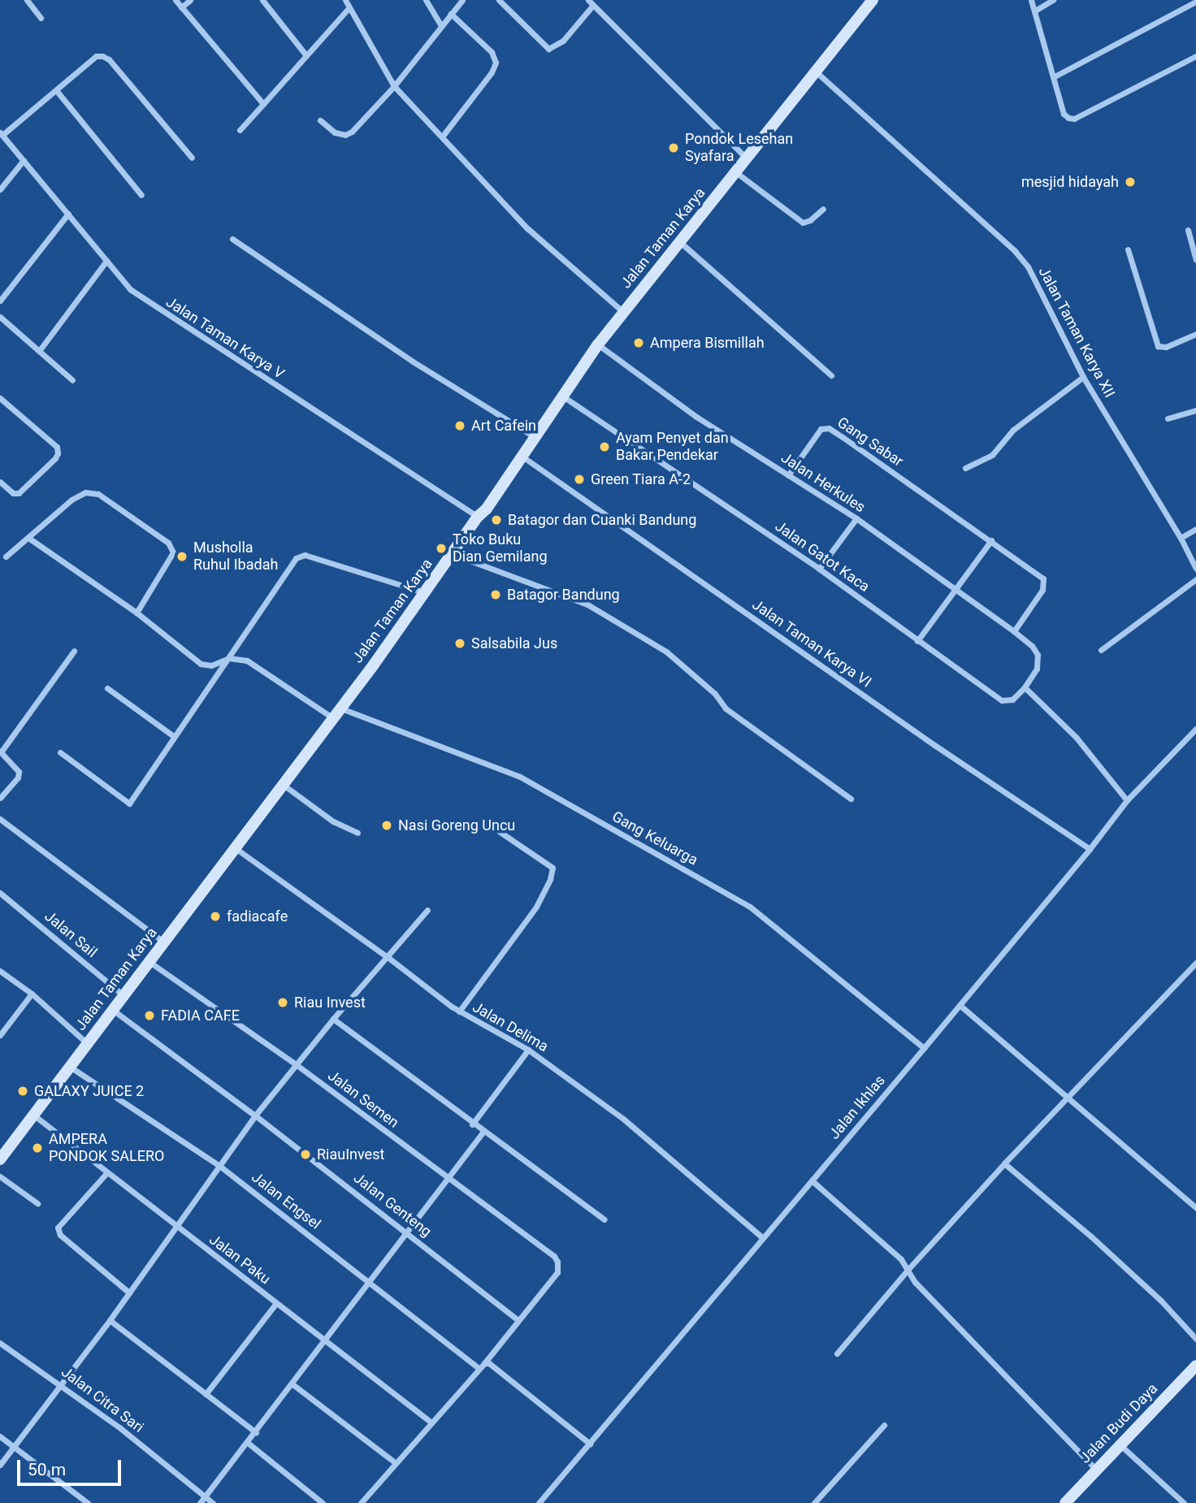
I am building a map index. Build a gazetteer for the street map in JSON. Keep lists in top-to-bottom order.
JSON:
{
  "streets": {
    "street": [
      "Jalan Taman Karya",
      "Jalan Taman Karya XII",
      "Jalan Taman Karya V",
      "Gang Sabar",
      "Jalan Herkules",
      "Jalan Gatot Kaca",
      "Jalan Taman Karya VI",
      "Gang Keluarga",
      "Jalan Sail",
      "Jalan Delima",
      "Jalan Semen",
      "Jalan Ikhlas",
      "Jalan Engsel",
      "Jalan Genteng",
      "Jalan Paku",
      "Jalan Citra Sari",
      "Jalan Budi Daya"
    ]
  },
  "crossings": [
    ["Jalan Taman Karya", "Jalan Taman Karya XII"],
    ["Jalan Taman Karya", "Jalan Taman Karya V"],
    ["Jalan Taman Karya", "Jalan Herkules"],
    ["Jalan Taman Karya", "Jalan Gatot Kaca"],
    ["Jalan Taman Karya", "Jalan Taman Karya VI"],
    ["Jalan Taman Karya", "Gang Keluarga"],
    ["Jalan Taman Karya", "Jalan Sail"],
    ["Jalan Taman Karya", "Jalan Delima"],
    ["Jalan Taman Karya", "Jalan Semen"],
    ["Jalan Taman Karya", "Jalan Engsel"],
    ["Jalan Taman Karya", "Jalan Genteng"],
    ["Jalan Taman Karya", "Jalan Paku"],
    ["Gang Sabar", "Jalan Herkules"],
    ["Jalan Herkules", "Jalan Gatot Kaca"],
    ["Jalan Taman Karya VI", "Jalan Ikhlas"],
    ["Gang Keluarga", "Jalan Ikhlas"],
    ["Jalan Delima", "Jalan Ikhlas"],
    ["Jalan Semen", "Jalan Genteng"]
  ],
  "places": [
    "Pondok Lesehan Syafara",
    "mesjid hidayah",
    "Ampera Bismillah",
    "Art Cafein",
    "Ayam Penyet dan Bakar Pendekar",
    "Green Tiara A-2",
    "Batagor dan Cuanki Bandung",
    "Toko Buku Dian Gemilang",
    "Musholla Ruhul Ibadah",
    "Batagor Bandung",
    "Salsabila Jus",
    "Nasi Goreng Uncu",
    "fadiacafe",
    "Riau Invest",
    "FADIA CAFE",
    "GALAXY JUICE 2",
    "AMPERA PONDOK SALERO",
    "RiauInvest"
  ],
  "scale_bar": "50 m"
}
